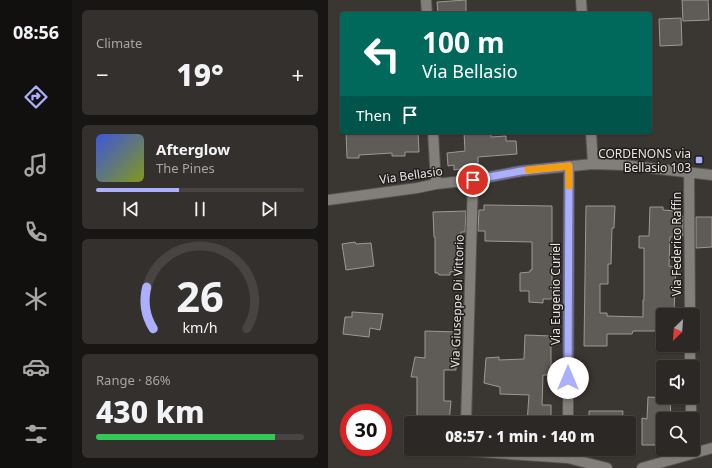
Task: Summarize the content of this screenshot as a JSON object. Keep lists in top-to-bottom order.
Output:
{
  "streets": {
    "street": [
      "Via Bellasio",
      "Via Federico Raffin",
      "Via Eugenio Curiel",
      "Via Giuseppe Di Vittorio"
    ]
  },
  "crossings": [
    ["Via Bellasio", "Via Federico Raffin"],
    ["Via Bellasio", "Via Eugenio Curiel"],
    ["Via Bellasio", "Via Giuseppe Di Vittorio"]
  ],
  "places": {
    "transit": ["CORDENONS via Bellasio 103"]
  },
  "north": "bottom left",
  "page": {
    "tabs": "08:56",
    "tile": [
      "Climate",
      ["Range · 86%", "430 km"]
    ],
    "turn": ["100 m", "Via Bellasio"],
    "heat": ["−", "19°", "+"],
    "then": "Then",
    "song": ["Afterglow", "The Pines"],
    "limit": "30",
    "trip": "08:57 · 1 min · 140 m",
    "gauge": ["26", "km/h"]
  }
}
